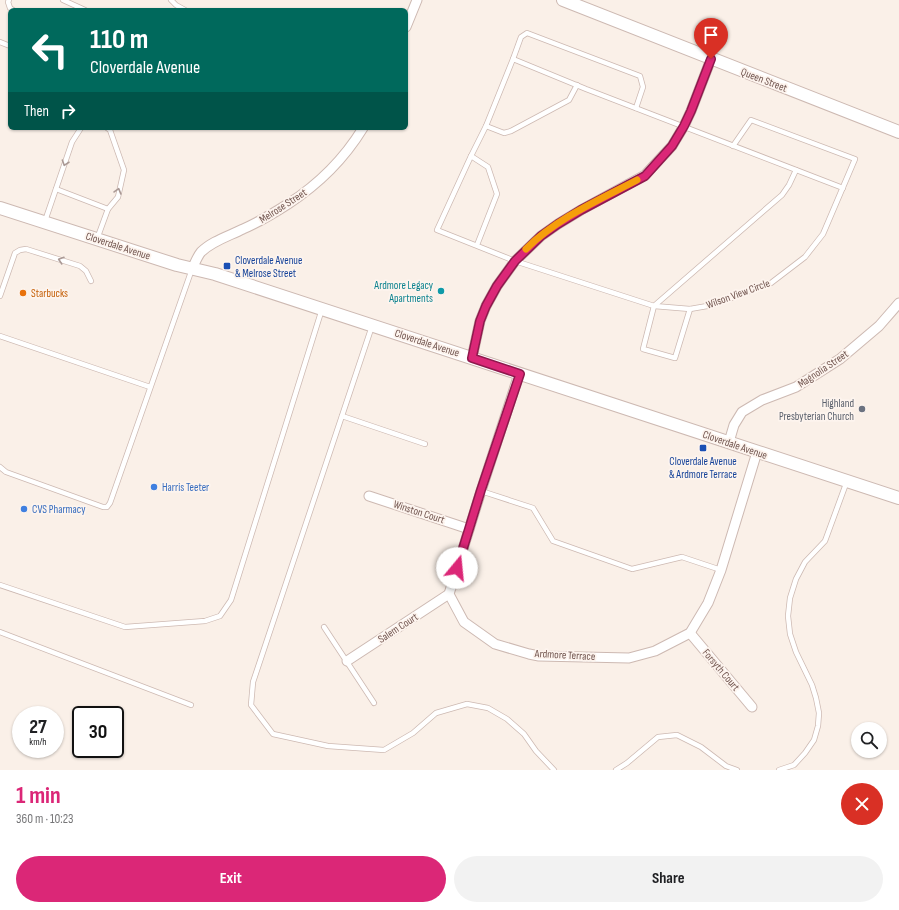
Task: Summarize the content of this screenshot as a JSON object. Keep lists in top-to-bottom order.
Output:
{
  "streets": {
    "street": [
      "Queen Street",
      "Melrose Street",
      "Cloverdale Avenue",
      "Magnolia Street",
      "Winston Court",
      "Salem Court",
      "Ardmore Terrace",
      "Forsyth Court"
    ],
    "lane": ["Wilson View Circle"]
  },
  "crossings": [
    ["Melrose Street", "Cloverdale Avenue"],
    ["Cloverdale Avenue", "Magnolia Street"],
    ["Salem Court", "Ardmore Terrace"],
    ["Ardmore Terrace", "Forsyth Court"]
  ],
  "places": {
    "transit": ["Cloverdale Avenue & Melrose Street", "Cloverdale Avenue & Ardmore Terrace"],
    "other": [
      "Ardmore Legacy Apartments",
      "Starbucks",
      "Highland Presbyterian Church",
      "Harris Teeter",
      "CVS Pharmacy"
    ]
  },
  "page": {
    "turn": ["110 m", "Cloverdale Avenue"],
    "then": "Then",
    "speed": "27 km/h",
    "limit": "30",
    "heading": ["1 min", "360 m · 10:23"],
    "buttons": ["Exit", "Share"]
  }
}
